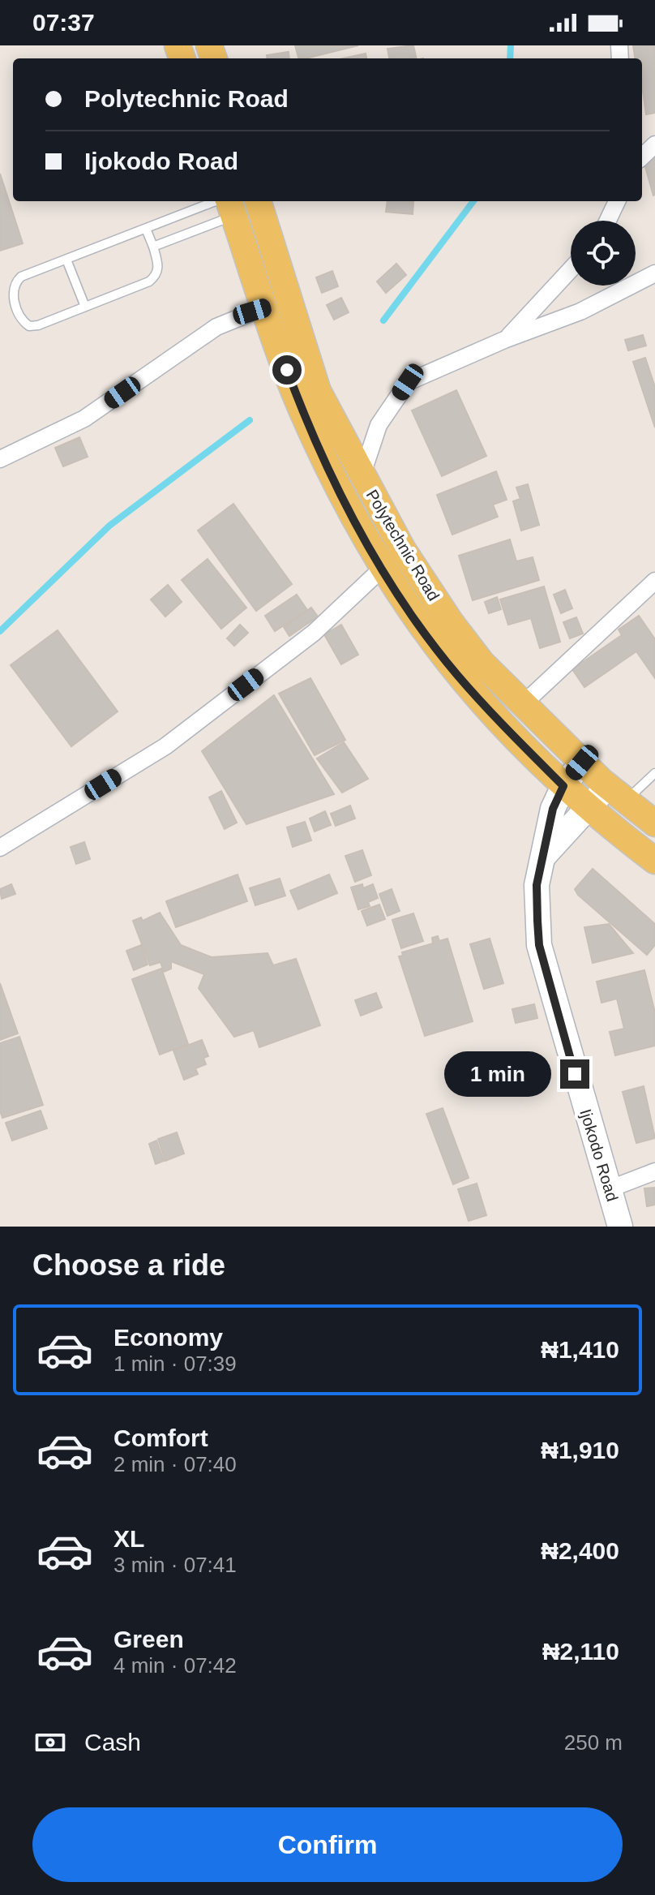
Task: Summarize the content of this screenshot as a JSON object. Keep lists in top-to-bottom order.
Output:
{
  "streets": {
    "main road": ["Polytechnic Road", "Ijokodo Road"]
  },
  "crossings": [
    ["Polytechnic Road", "Ijokodo Road"]
  ],
  "page": {
    "status": "07:37",
    "banner": ["Polytechnic Road", "Ijokodo Road"],
    "bubble": "1 min",
    "heading": "Choose a ride",
    "list": [
      {
        "name": "Economy",
        "note": "1 min · 07:39",
        "value": "₦1,410"
      },
      {
        "name": "Comfort",
        "note": "2 min · 07:40",
        "value": "₦1,910"
      },
      {
        "name": "XL",
        "note": "3 min · 07:41",
        "value": "₦2,400"
      },
      {
        "name": "Green",
        "note": "4 min · 07:42",
        "value": "₦2,110"
      }
    ],
    "pay": ["Cash", "250 m"],
    "buttons": "Confirm"
  }
}
